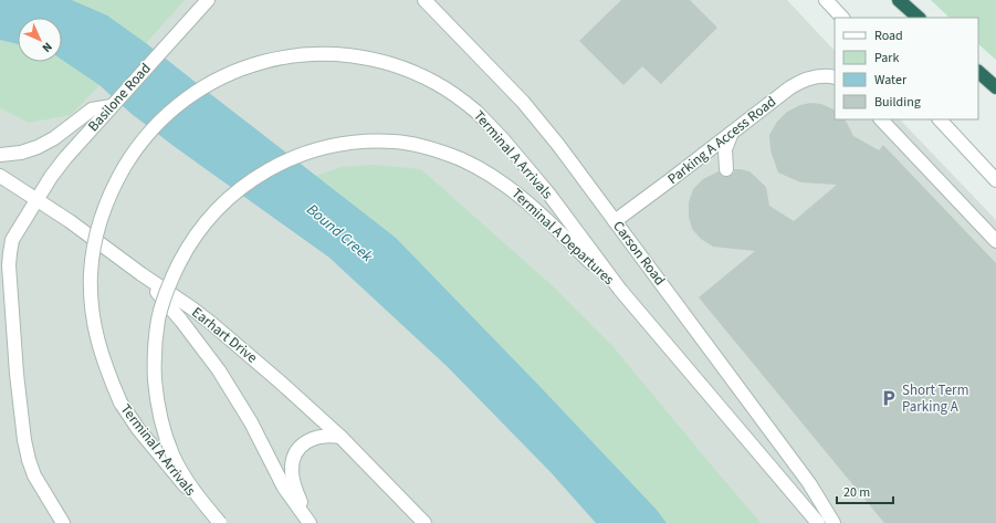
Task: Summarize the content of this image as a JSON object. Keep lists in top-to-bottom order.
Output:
{
  "streets": {
    "street": [
      "Basilone Road",
      "Parking A Access Road",
      "Terminal A Arrivals",
      "Terminal A Departures",
      "Carson Road",
      "Earhart Drive"
    ]
  },
  "crossings": [
    ["Basilone Road", "Earhart Drive"],
    ["Parking A Access Road", "Carson Road"],
    ["Terminal A Arrivals", "Terminal A Departures"]
  ],
  "water": ["Bound Creek"],
  "places": {
    "parking": ["Short Term Parking A"]
  },
  "legend": [
    "Road",
    "Park",
    "Water",
    "Building"
  ],
  "scale_bar": "20 m",
  "north": "bottom right"
}
